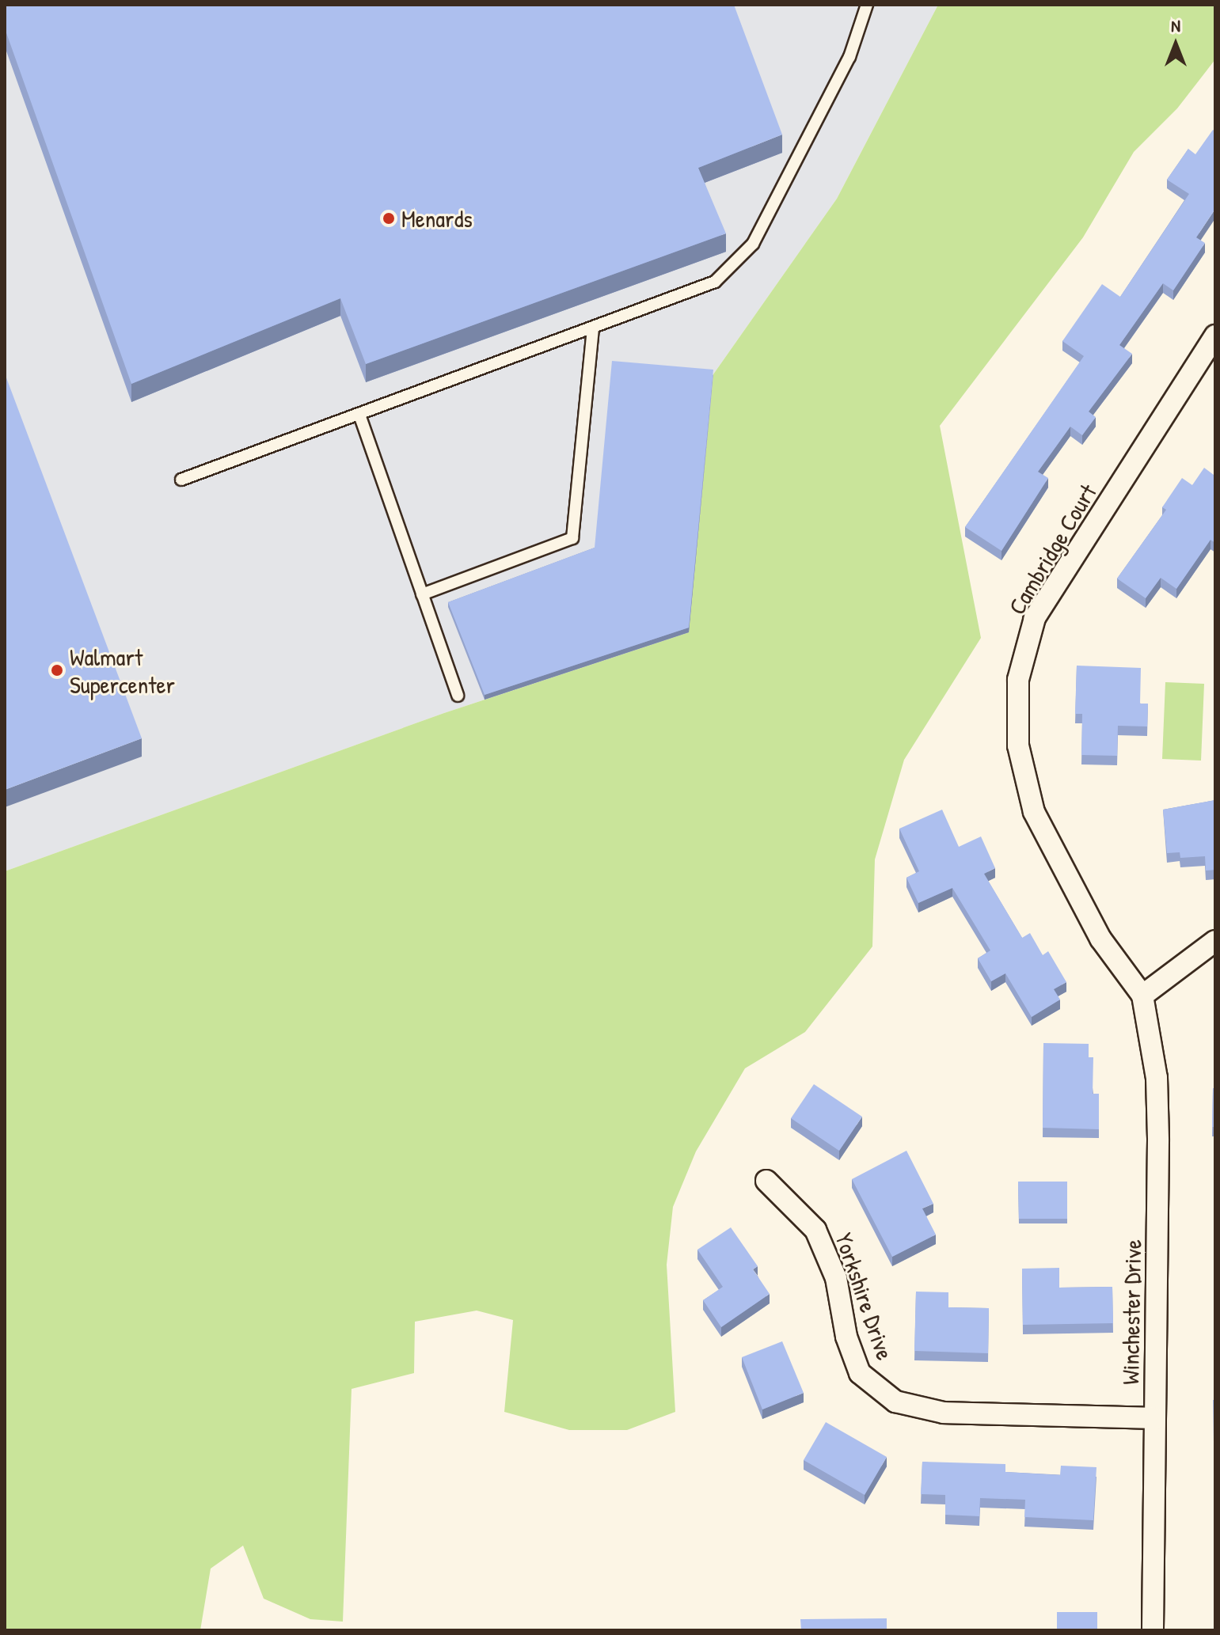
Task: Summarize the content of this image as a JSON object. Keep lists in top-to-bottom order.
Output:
{
  "streets": {
    "street": ["Cambridge Court", "Yorkshire Drive", "Winchester Drive"]
  },
  "crossings": [
    ["Cambridge Court", "Winchester Drive"],
    ["Yorkshire Drive", "Winchester Drive"]
  ],
  "places": ["Menards", "Walmart Supercenter"],
  "north": "top"
}
